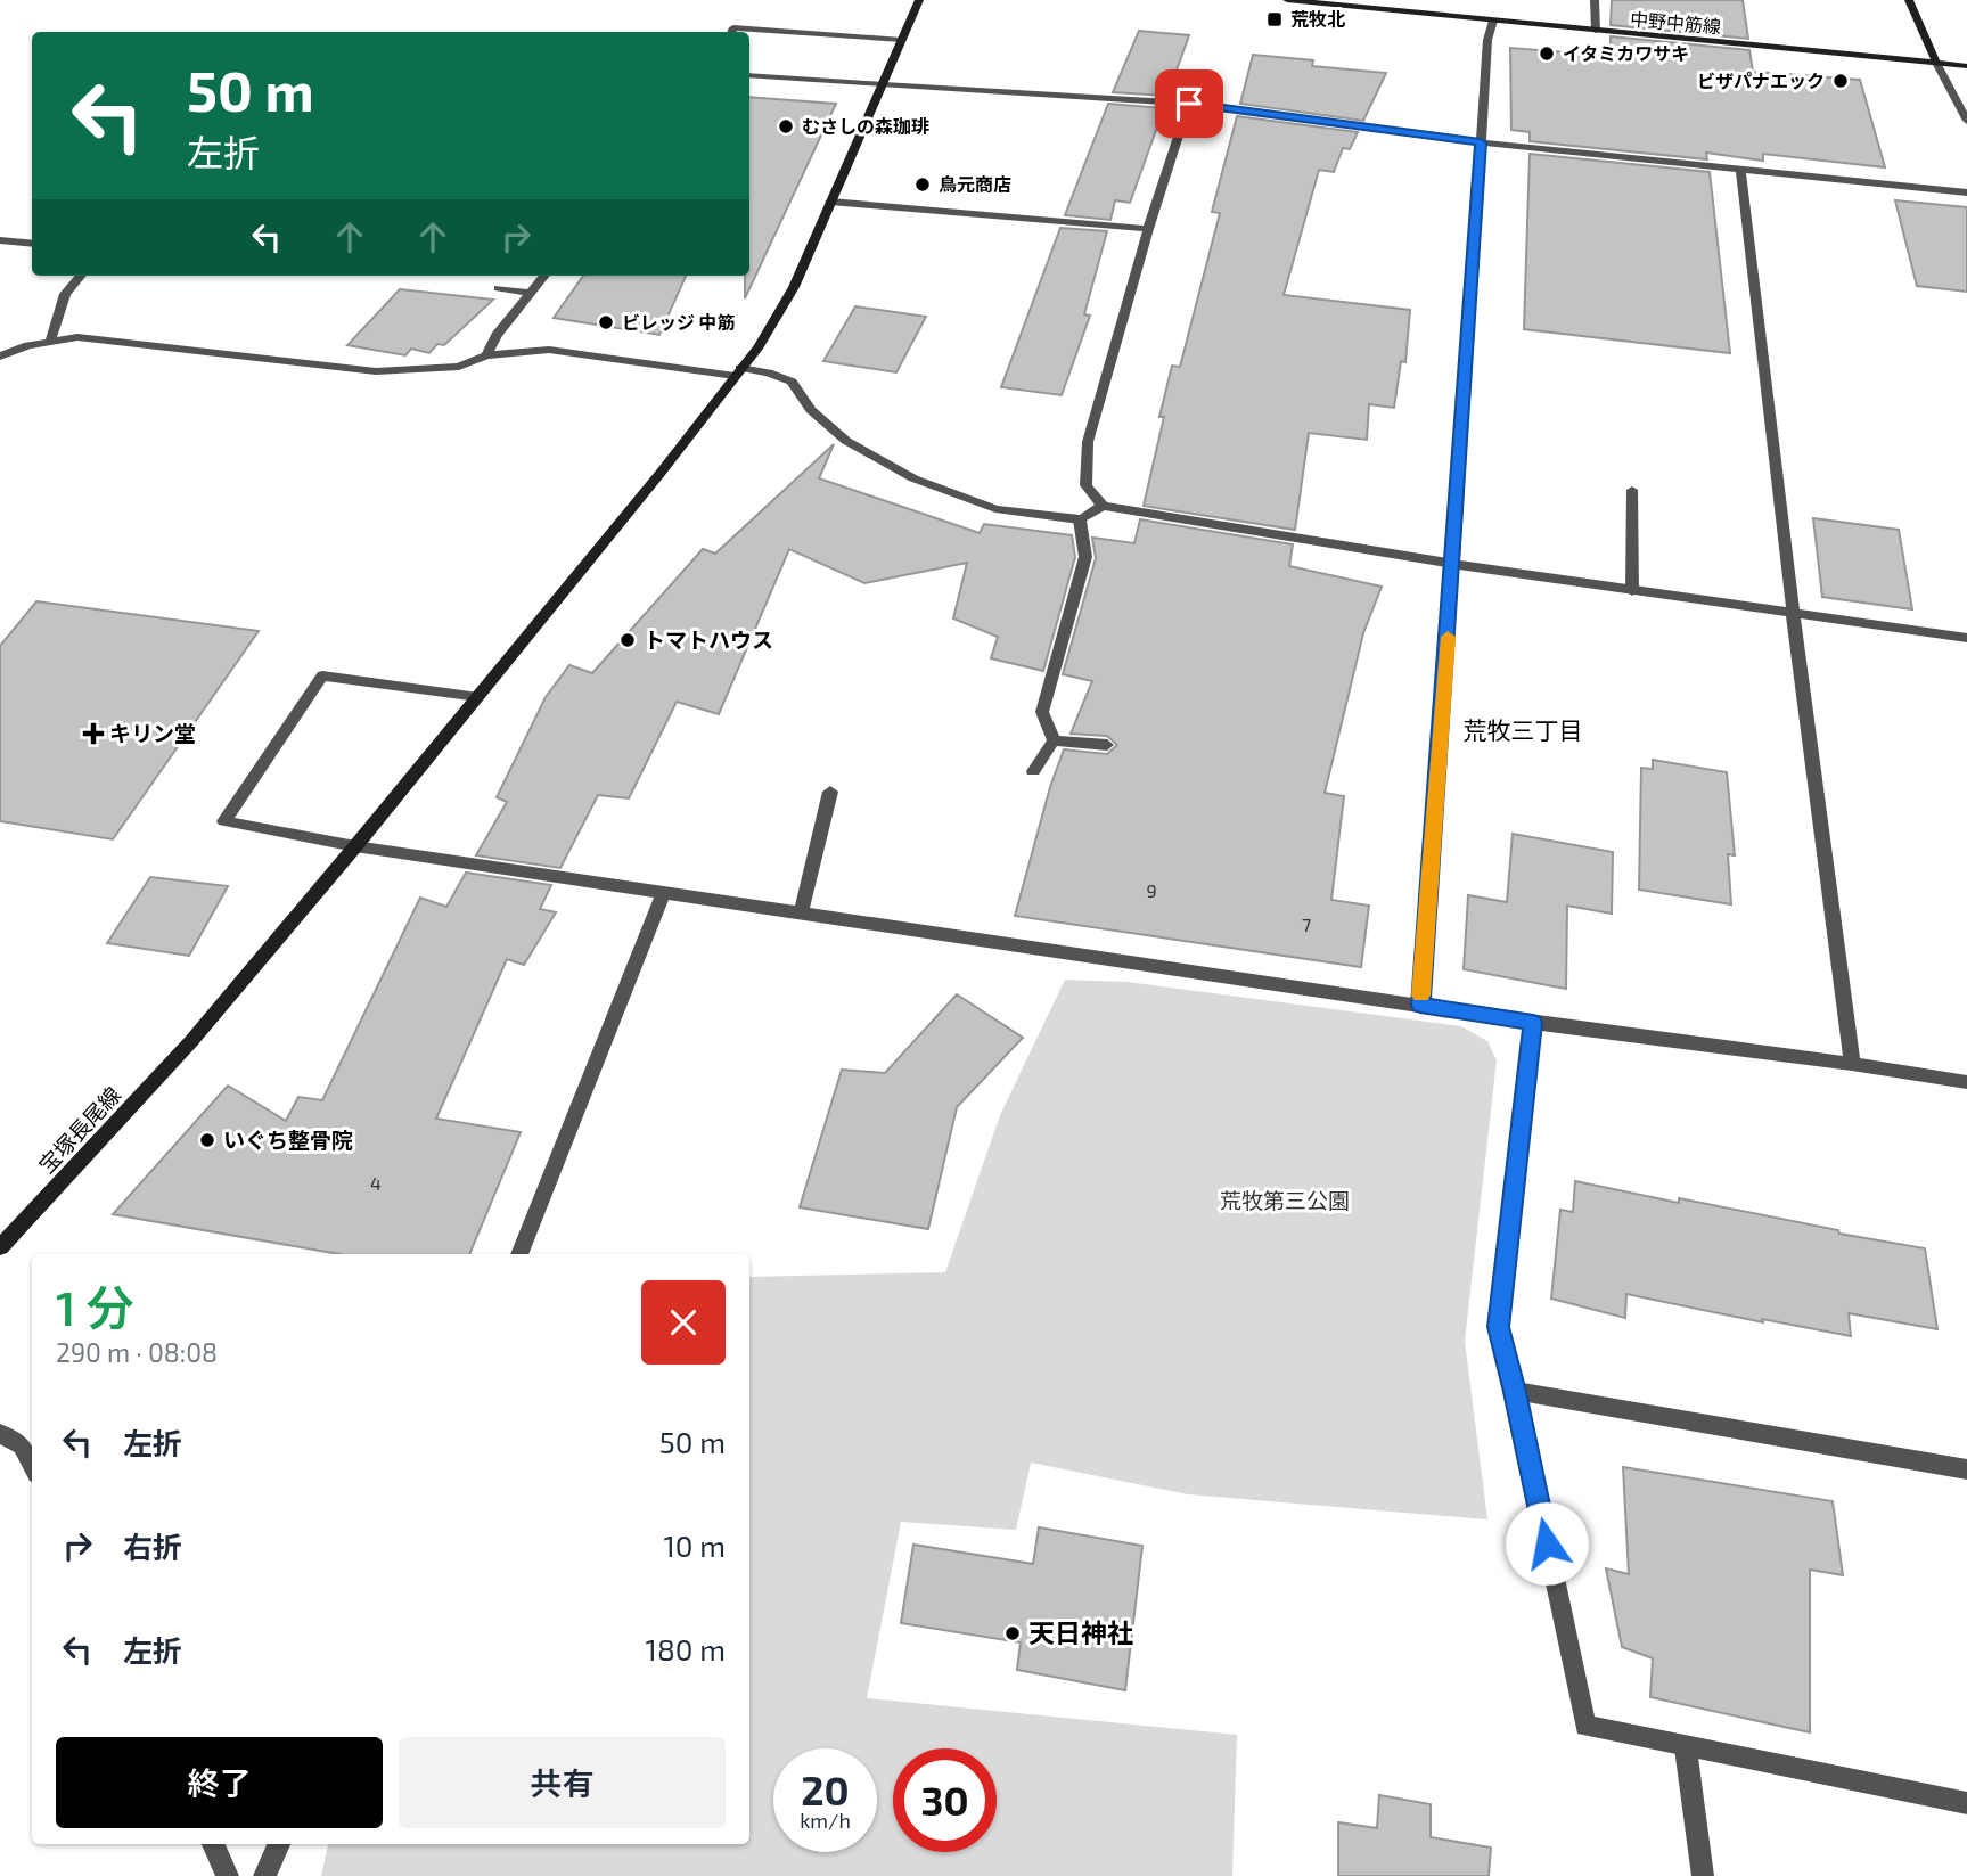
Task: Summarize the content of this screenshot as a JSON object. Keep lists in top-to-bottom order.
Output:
{
  "streets": {
    "street": ["中野中筋線", "宝塚長尾線"]
  },
  "districts": ["荒牧三丁目"],
  "parks": ["荒牧第三公園"],
  "places": {
    "transit": ["荒牧北"],
    "other": [
      "イタミカワサキ",
      "ビザパナエック",
      "むさしの森珈琲",
      "鳥元商店",
      "ビレッジ 中筋",
      "トマトハウス",
      "いぐち整骨院",
      "天日神社"
    ],
    "health": ["キリン堂"]
  },
  "house_numbers": ["9", "7", "4"],
  "page": {
    "turn": ["50 m", "左折"],
    "heading": ["1 分", "290 m · 08:08"],
    "list": [
      {
        "name": "左折",
        "value": "50 m"
      },
      {
        "name": "右折",
        "value": "10 m"
      },
      {
        "name": "左折",
        "value": "180 m"
      }
    ],
    "buttons": ["終了", "共有"],
    "speed": "20 km/h",
    "limit": "30"
  }
}
